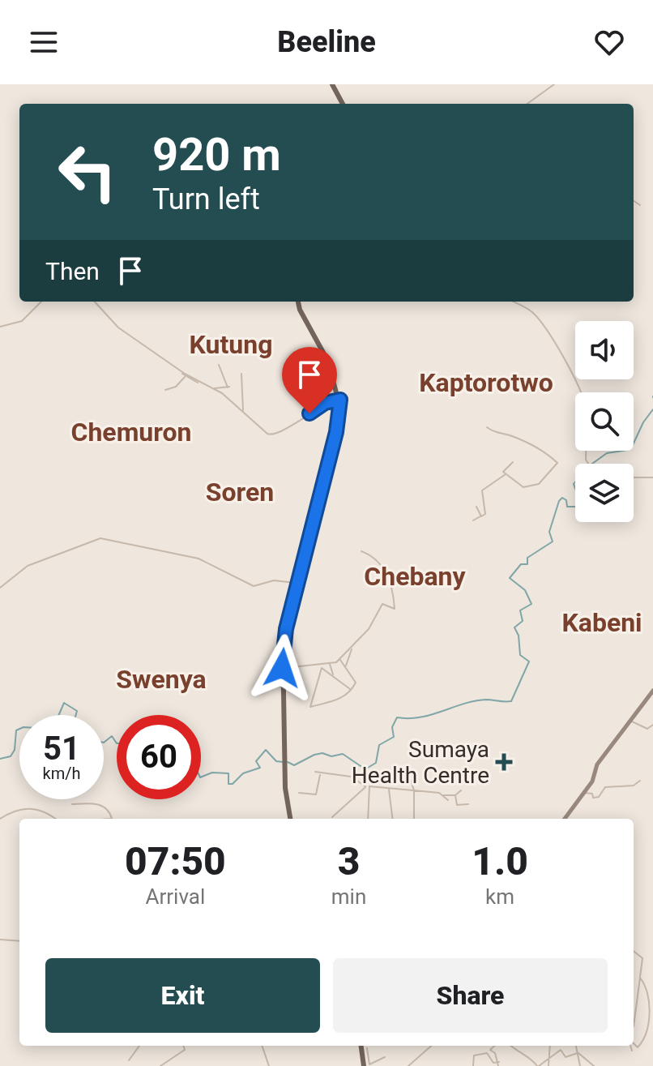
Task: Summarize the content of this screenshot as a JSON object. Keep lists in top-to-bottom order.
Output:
{
  "districts": [
    "Kutung",
    "Kaptorotwo",
    "Chemuron",
    "Soren",
    "Chebany",
    "Kabeni",
    "Swenya"
  ],
  "places": {
    "health": ["Sumaya Health Centre"]
  },
  "page": {
    "header": "Beeline",
    "turn": ["920 m", "Turn left"],
    "then": "Then",
    "speed": "51 km/h",
    "limit": "60",
    "eta": [
      "07:50",
      "Arrival",
      "3",
      "min",
      "1.0",
      "km"
    ],
    "buttons": ["Exit", "Share"]
  }
}
